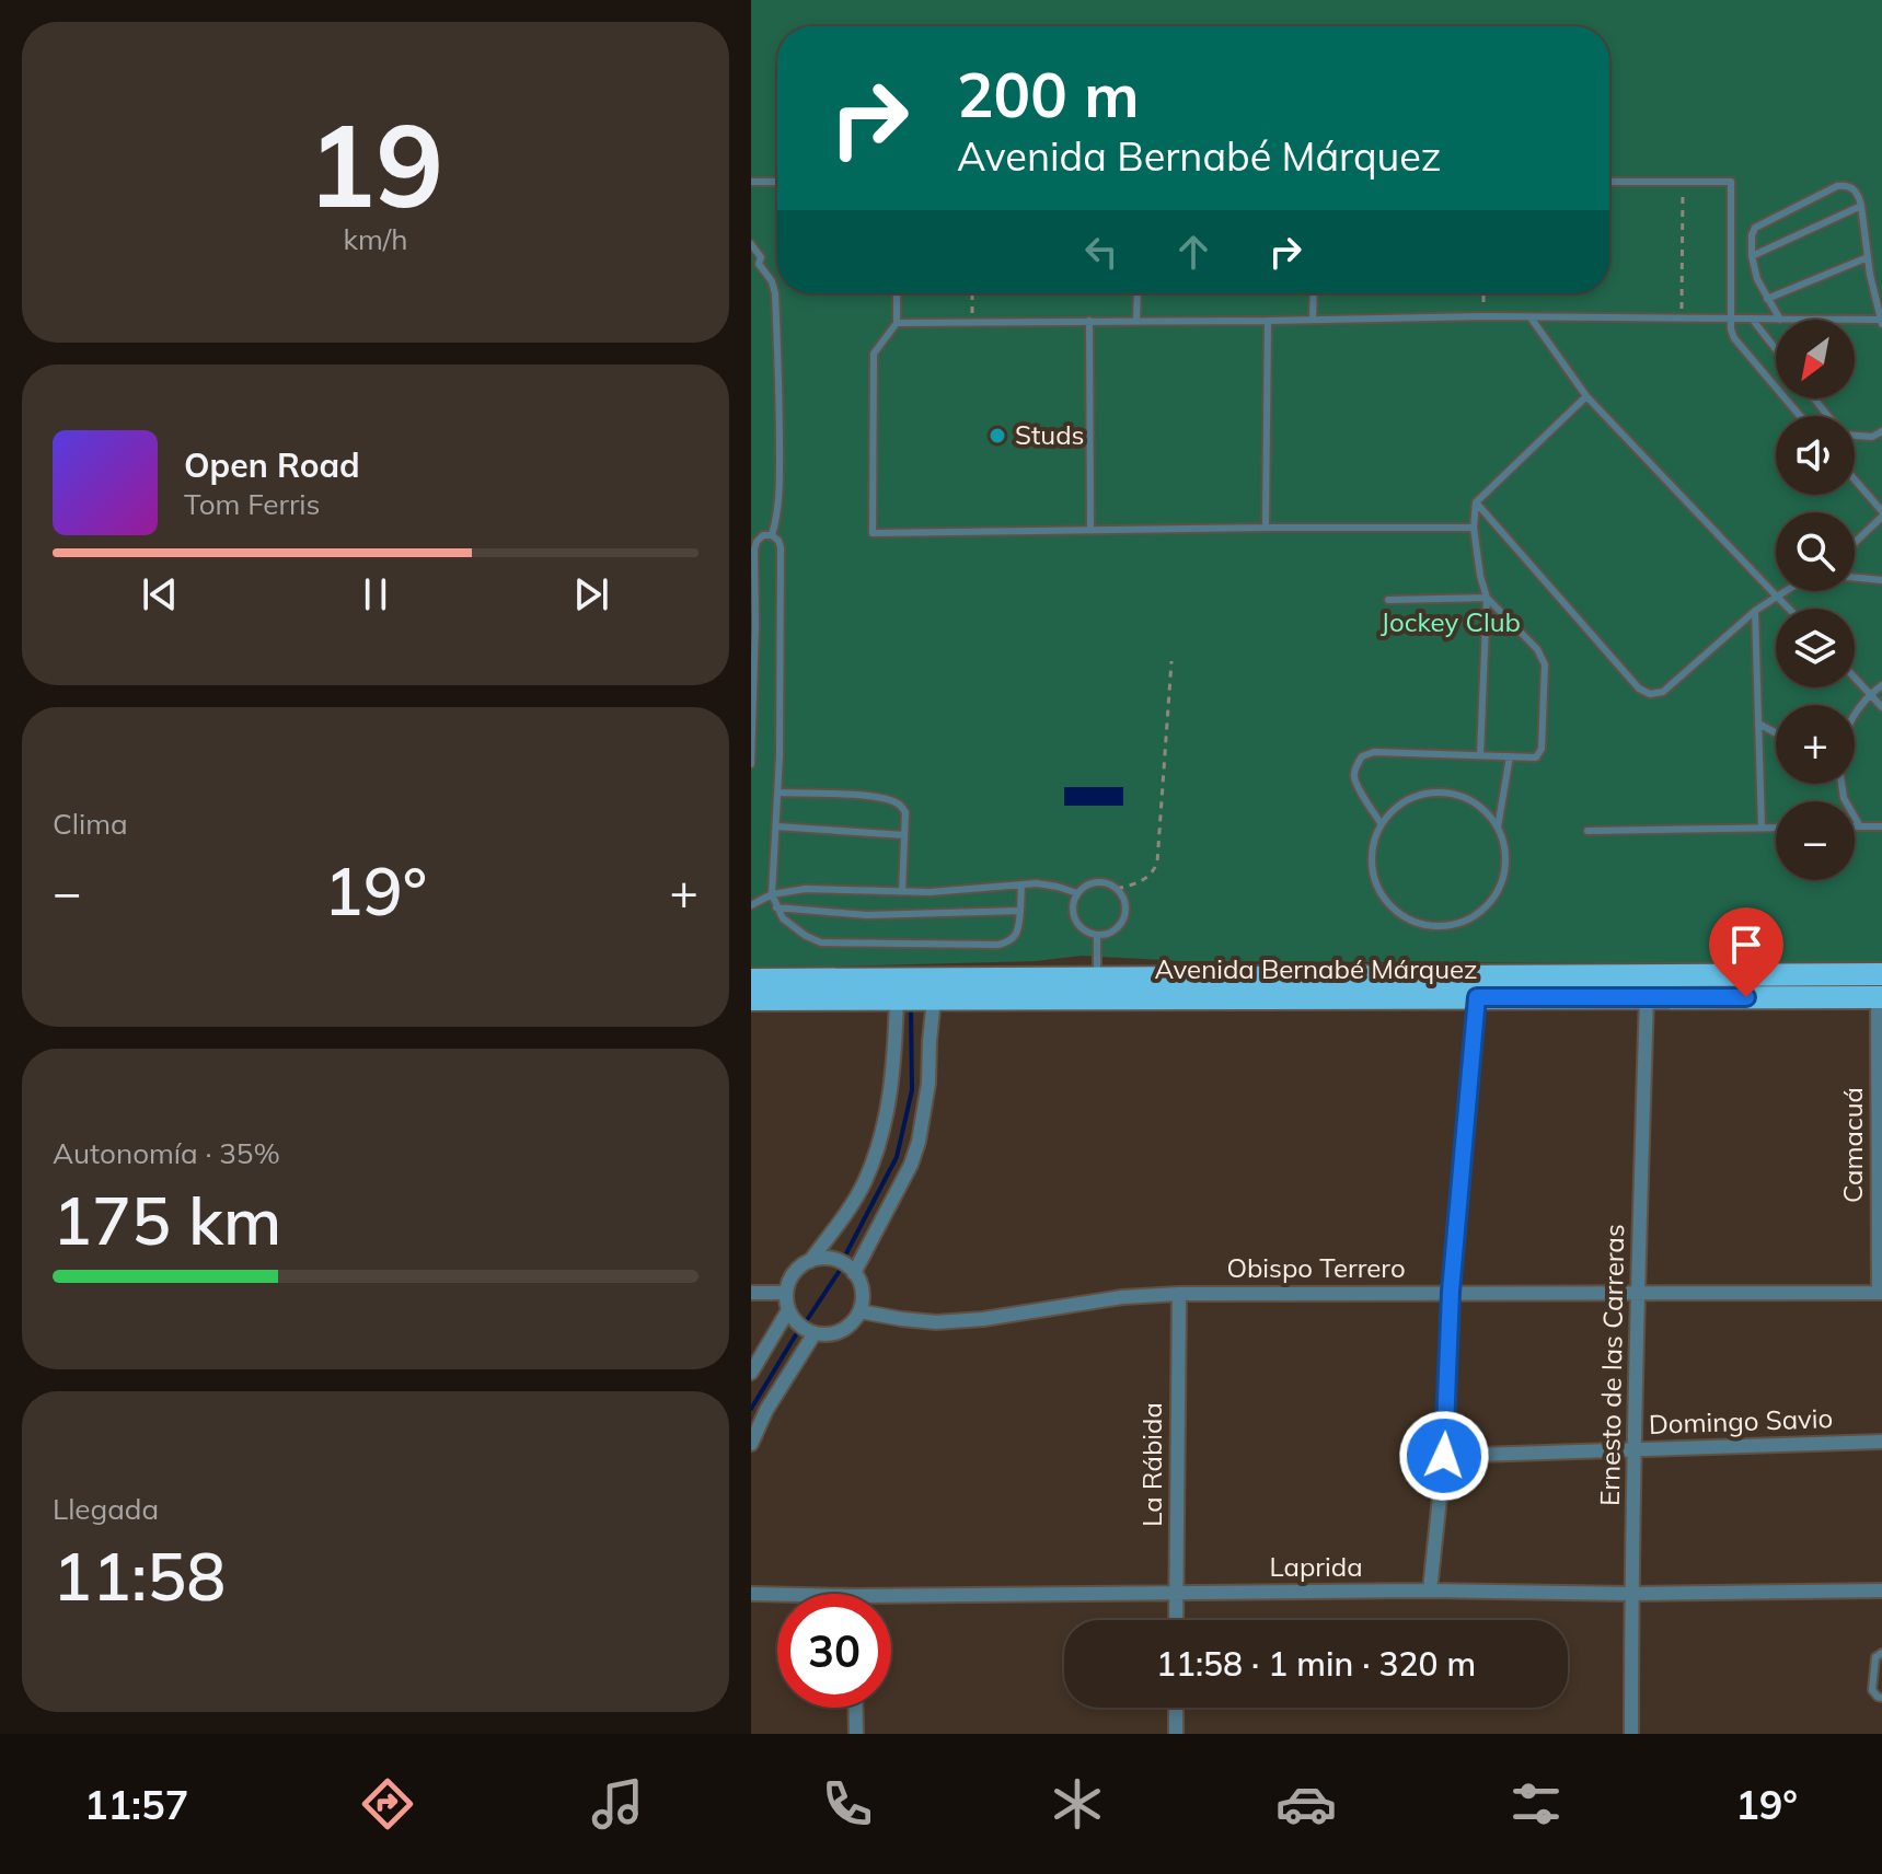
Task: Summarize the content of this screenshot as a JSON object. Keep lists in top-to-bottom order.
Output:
{
  "streets": {
    "main road": ["Avenida Bernabé Márquez"],
    "street": [
      "Camacuá",
      "Obispo Terrero",
      "Ernesto de las Carreras",
      "Domingo Savio",
      "La Rábida",
      "Laprida"
    ]
  },
  "crossings": [
    ["Avenida Bernabé Márquez", "Camacuá"],
    ["Avenida Bernabé Márquez", "Ernesto de las Carreras"],
    ["Camacuá", "Obispo Terrero"],
    ["Obispo Terrero", "Ernesto de las Carreras"],
    ["Obispo Terrero", "La Rábida"],
    ["Ernesto de las Carreras", "Domingo Savio"],
    ["Ernesto de las Carreras", "Laprida"],
    ["La Rábida", "Laprida"]
  ],
  "parks": ["Jockey Club"],
  "places": ["Studs"],
  "north": "bottom left",
  "page": {
    "tile": [
      ["19", "km/h"],
      "Clima",
      ["Autonomía · 35%", "175 km"],
      ["Llegada", "11:58"]
    ],
    "turn": ["200 m", "Avenida Bernabé Márquez"],
    "map_buttons": ["+", "−"],
    "song": ["Open Road", "Tom Ferris"],
    "heat": ["−", "19°", "+"],
    "limit": "30",
    "trip": "11:58 · 1 min · 320 m",
    "tabs": ["11:57", "19°"]
  }
}
